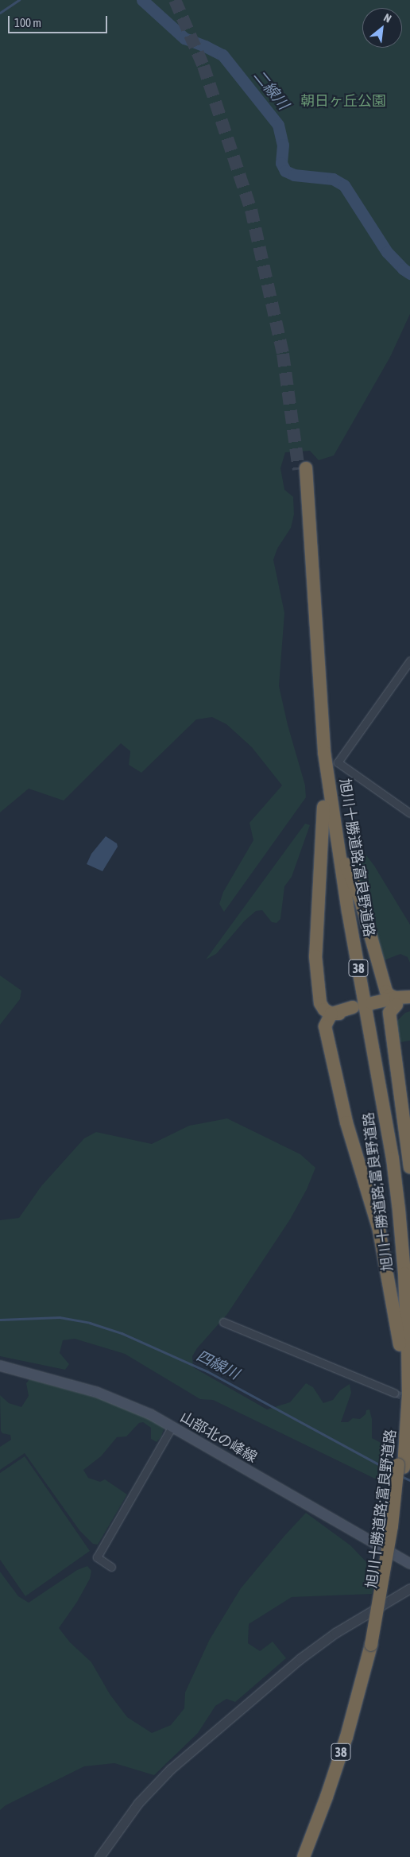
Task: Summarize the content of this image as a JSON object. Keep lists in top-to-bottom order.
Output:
{
  "streets": {
    "highway": ["旭川十勝道路;富良野道路", "38"],
    "main road": ["山部北の峰線"]
  },
  "crossings": [
    ["旭川十勝道路;富良野道路", "38"]
  ],
  "water": ["二線川", "四線川"],
  "parks": ["朝日ヶ丘公園"],
  "scale_bar": "100 m",
  "north": "top right"
}
